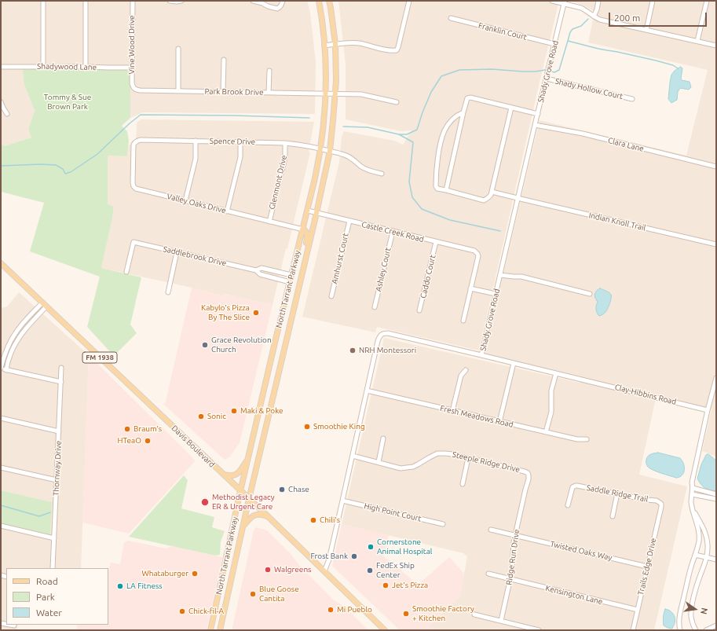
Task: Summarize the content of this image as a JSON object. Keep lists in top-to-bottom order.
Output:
{
  "streets": {
    "main road": ["North Tarrant Parkway", "FM 1938", "Davis Boulevard"],
    "street": [
      "Franklin Court",
      "Vine Wood Drive",
      "Shadywood Lane",
      "Shady Grove Road",
      "Shady Hollow Court",
      "Park Brook Drive",
      "Spence Drive",
      "Clara Lane",
      "Glenmont Drive",
      "Valley Oaks Drive",
      "Indian Knoll Trail",
      "Castle Creek Road",
      "Saddlebrook Drive",
      "Amhurst Court",
      "Ashley Court",
      "Caddo Court",
      "Clay-Hibbins Road",
      "Fresh Meadows Road",
      "Steeple Ridge Drive",
      "Thornway Drive",
      "Saddle Ridge Trail",
      "High Point Court",
      "Twisted Oaks Way",
      "Ridge Run Drive",
      "Trails Edge Drive",
      "Kensington Lane"
    ]
  },
  "crossings": [
    ["Franklin Court", "Shady Grove Road"],
    ["Vine Wood Drive", "Shadywood Lane"],
    ["Vine Wood Drive", "Park Brook Drive"],
    ["Shady Grove Road", "Shady Hollow Court"],
    ["Shady Grove Road", "Clara Lane"],
    ["Shady Grove Road", "Indian Knoll Trail"],
    ["Shady Grove Road", "Clay-Hibbins Road"],
    ["Shady Grove Road", "Fresh Meadows Road"],
    ["Shady Grove Road", "Davis Boulevard"],
    ["Shady Grove Road", "Steeple Ridge Drive"],
    ["Shady Grove Road", "High Point Court"],
    ["Park Brook Drive", "North Tarrant Parkway"],
    ["Spence Drive", "Glenmont Drive"],
    ["Spence Drive", "Valley Oaks Drive"],
    ["Spence Drive", "North Tarrant Parkway"],
    ["Glenmont Drive", "Valley Oaks Drive"],
    ["Valley Oaks Drive", "North Tarrant Parkway"],
    ["Castle Creek Road", "Amhurst Court"],
    ["Castle Creek Road", "Ashley Court"],
    ["Castle Creek Road", "Caddo Court"],
    ["Castle Creek Road", "North Tarrant Parkway"],
    ["Saddlebrook Drive", "North Tarrant Parkway"],
    ["North Tarrant Parkway", "Davis Boulevard"],
    ["Steeple Ridge Drive", "Ridge Run Drive"],
    ["Saddle Ridge Trail", "Trails Edge Drive"],
    ["Twisted Oaks Way", "Ridge Run Drive"],
    ["Twisted Oaks Way", "Trails Edge Drive"],
    ["Ridge Run Drive", "Kensington Lane"],
    ["Trails Edge Drive", "Kensington Lane"]
  ],
  "parks": ["Tommy & Sue Brown Park"],
  "places": [
    "Kabylo's Pizza By The Slice",
    "Grace Revolution Church",
    "NRH Montessori",
    "Maki & Poke",
    "Sonic",
    "Smoothie King",
    "Braum's",
    "HTeaO",
    "Chase",
    "Methodist Legacy ER & Urgent Care",
    "Chili's",
    "Cornerstone Animal Hospital",
    "Frost Bank",
    "Walgreens",
    "FedEx Ship Center",
    "Whataburger",
    "Jet's Pizza",
    "LA Fitness",
    "Blue Goose Cantita",
    "Mi Pueblo",
    "Chick-fil-A",
    "Smoothie Factory + Kitchen"
  ],
  "legend": ["Road", "Park", "Water"],
  "scale_bar": "200 m",
  "north": "right"
}
